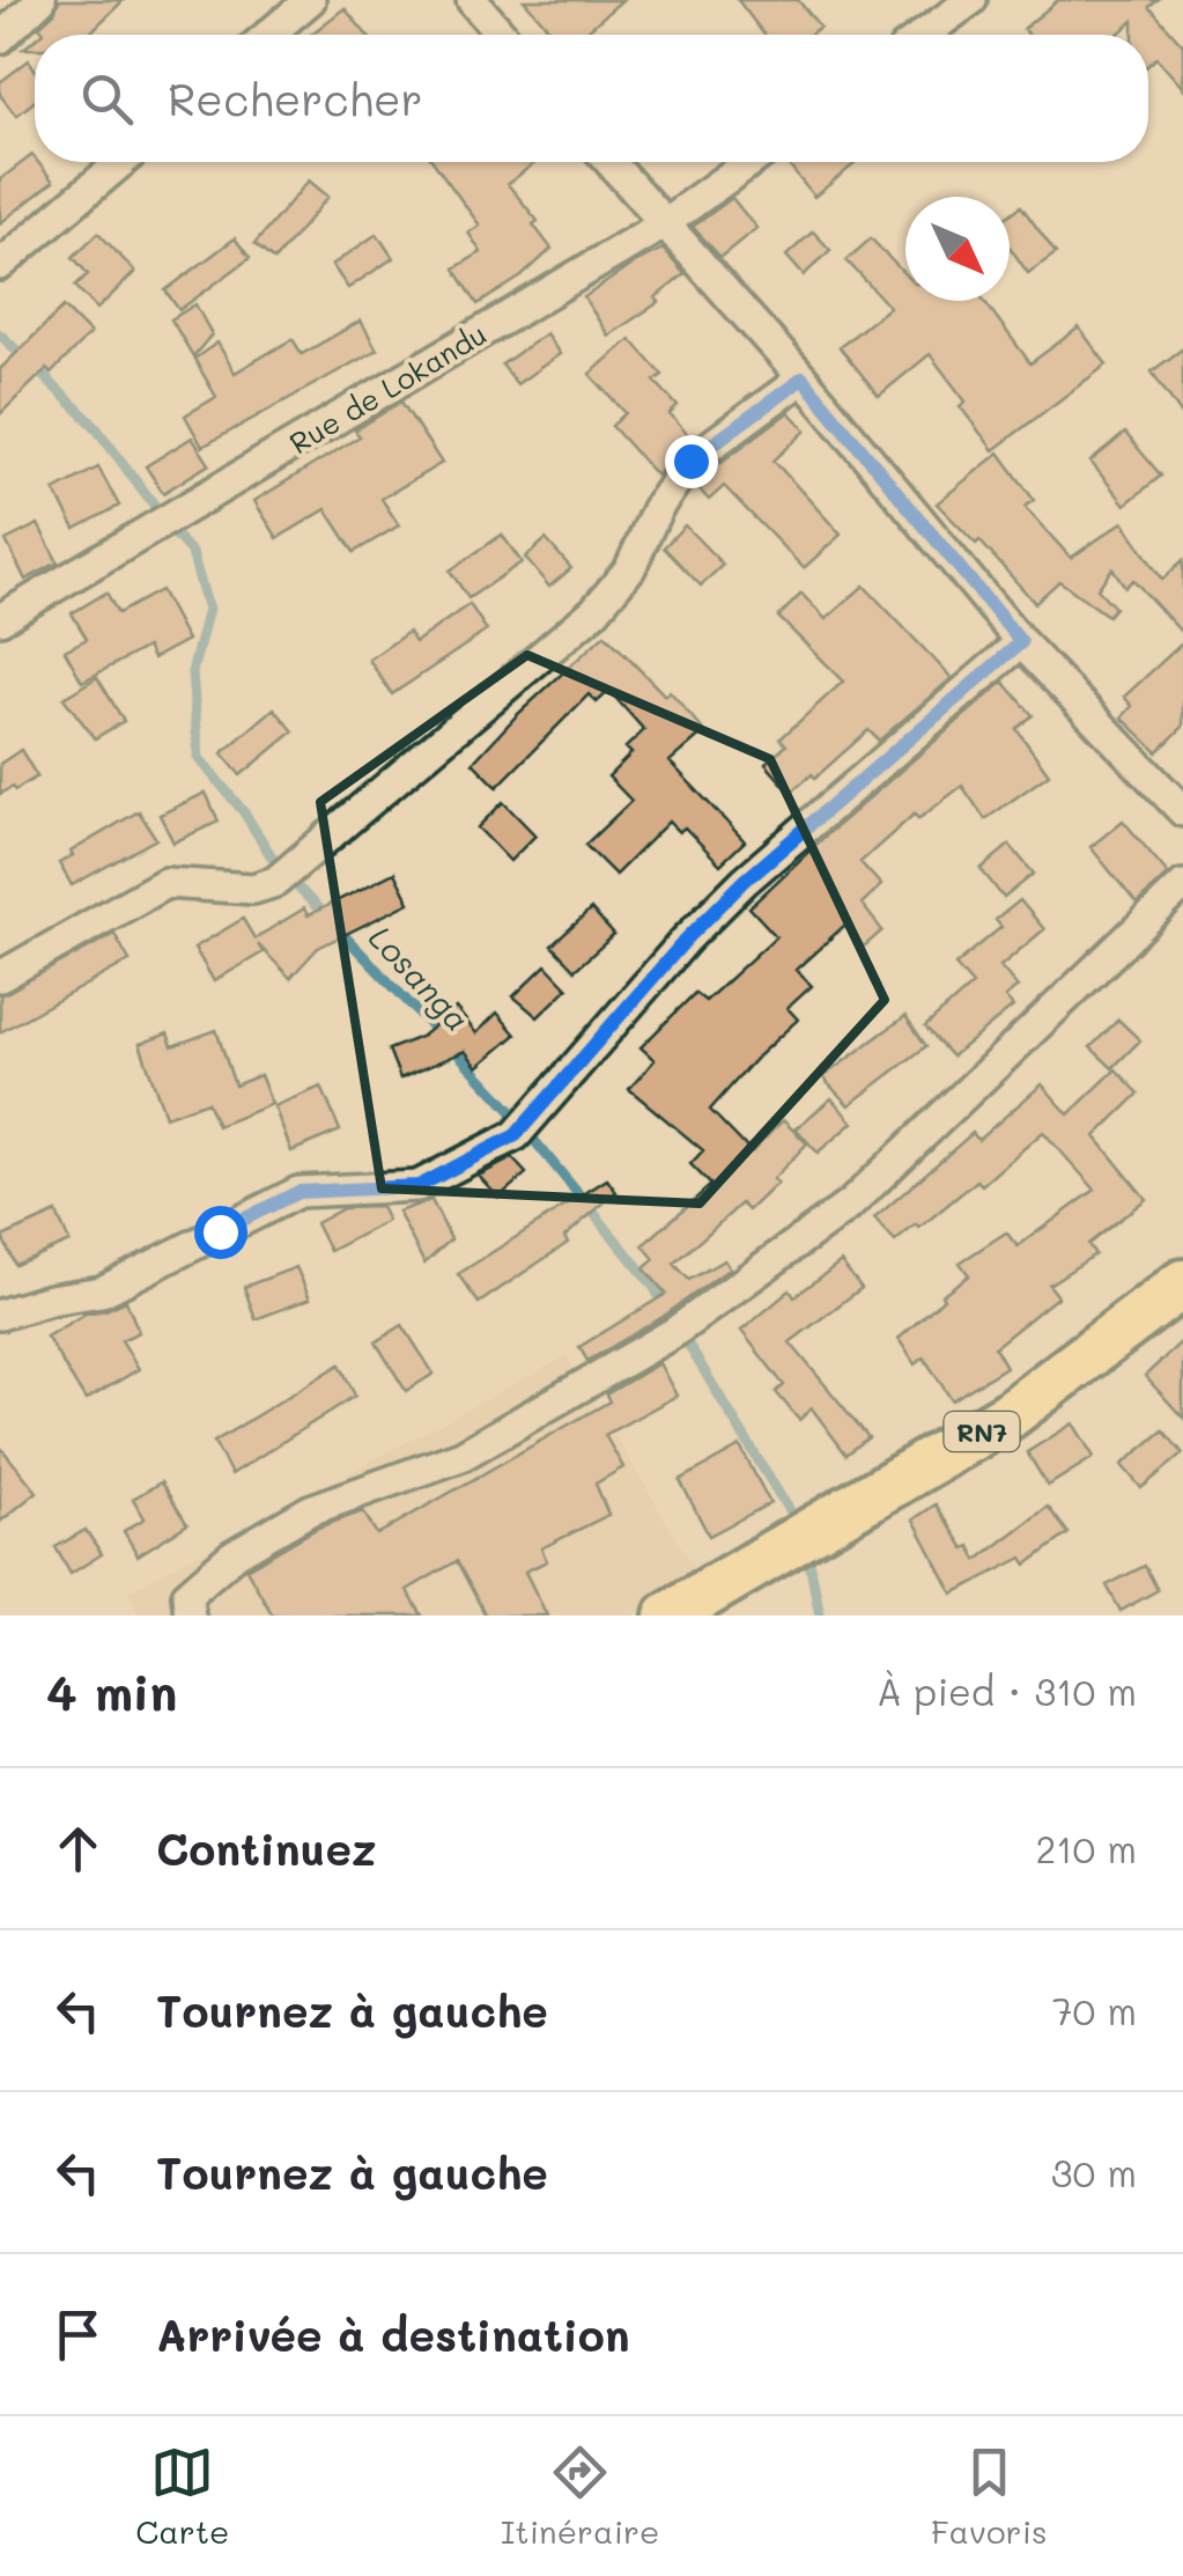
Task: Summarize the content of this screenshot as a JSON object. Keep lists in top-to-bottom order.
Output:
{
  "streets": {
    "main road": ["RN7"],
    "street": ["Rue de Lokandu"]
  },
  "water": ["Losanga"],
  "north": "bottom right",
  "page": {
    "search": "Rechercher",
    "heading": ["4 min", "À pied · 310 m"],
    "list": [
      ["Continuez", "210 m"],
      ["Tournez à gauche", "70 m"],
      ["Tournez à gauche", "30 m"],
      "Arrivée à destination"
    ],
    "nav": ["Carte", "Itinéraire", "Favoris"]
  }
}
